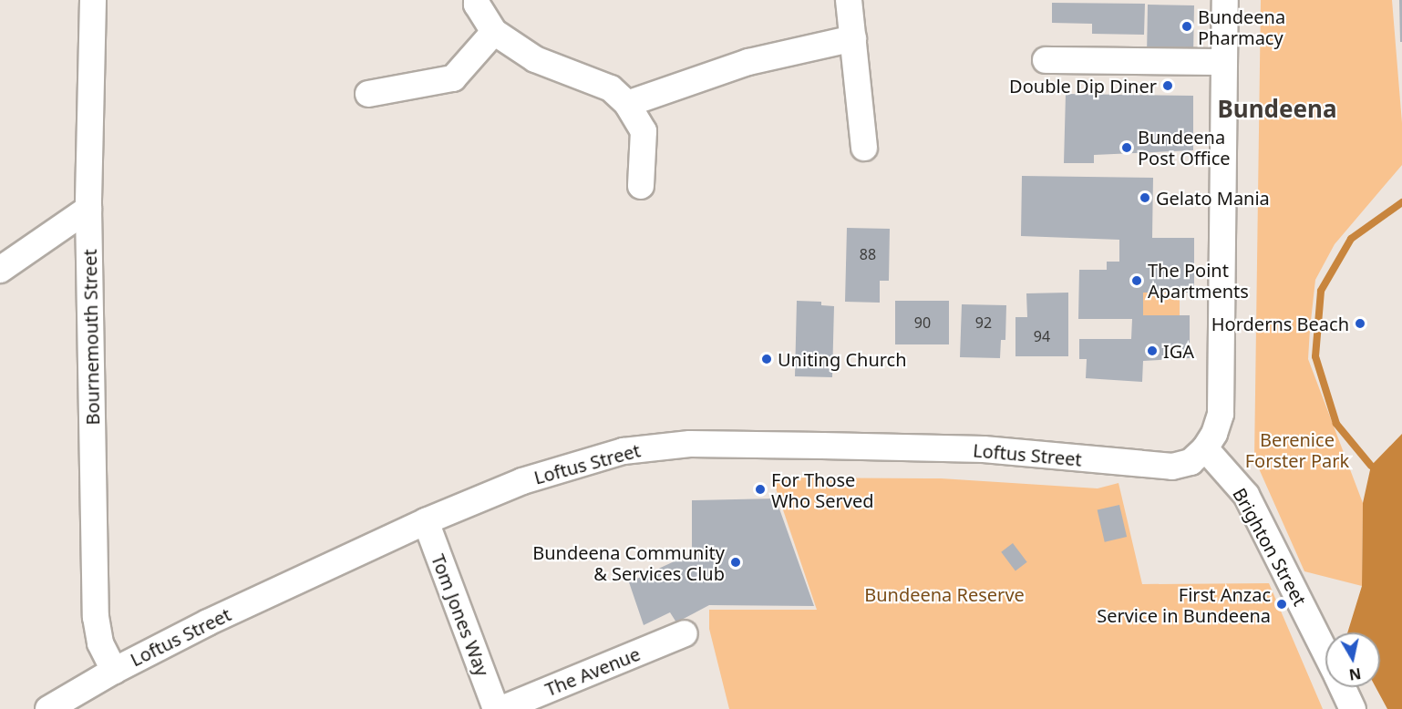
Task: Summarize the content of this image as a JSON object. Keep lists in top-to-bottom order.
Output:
{
  "streets": {
    "street": [
      "Bournemouth Street",
      "Loftus Street",
      "Brighton Street",
      "Tom Jones Way",
      "The Avenue"
    ]
  },
  "crossings": [
    ["Bournemouth Street", "Loftus Street"],
    ["Loftus Street", "Brighton Street"],
    ["Loftus Street", "Tom Jones Way"]
  ],
  "districts": ["Bundeena"],
  "parks": ["Berenice Forster Park", "Bundeena Reserve"],
  "places": [
    "Bundeena Pharmacy",
    "Double Dip Diner",
    "Bundeena Post Office",
    "Gelato Mania",
    "The Point Apartments",
    "Horderns Beach",
    "IGA",
    "Uniting Church",
    "For Those Who Served",
    "Bundeena Community & Services Club",
    "First Anzac Service in Bundeena"
  ],
  "house_numbers": [
    "88",
    "90",
    "92",
    "94"
  ],
  "north": "bottom"
}
